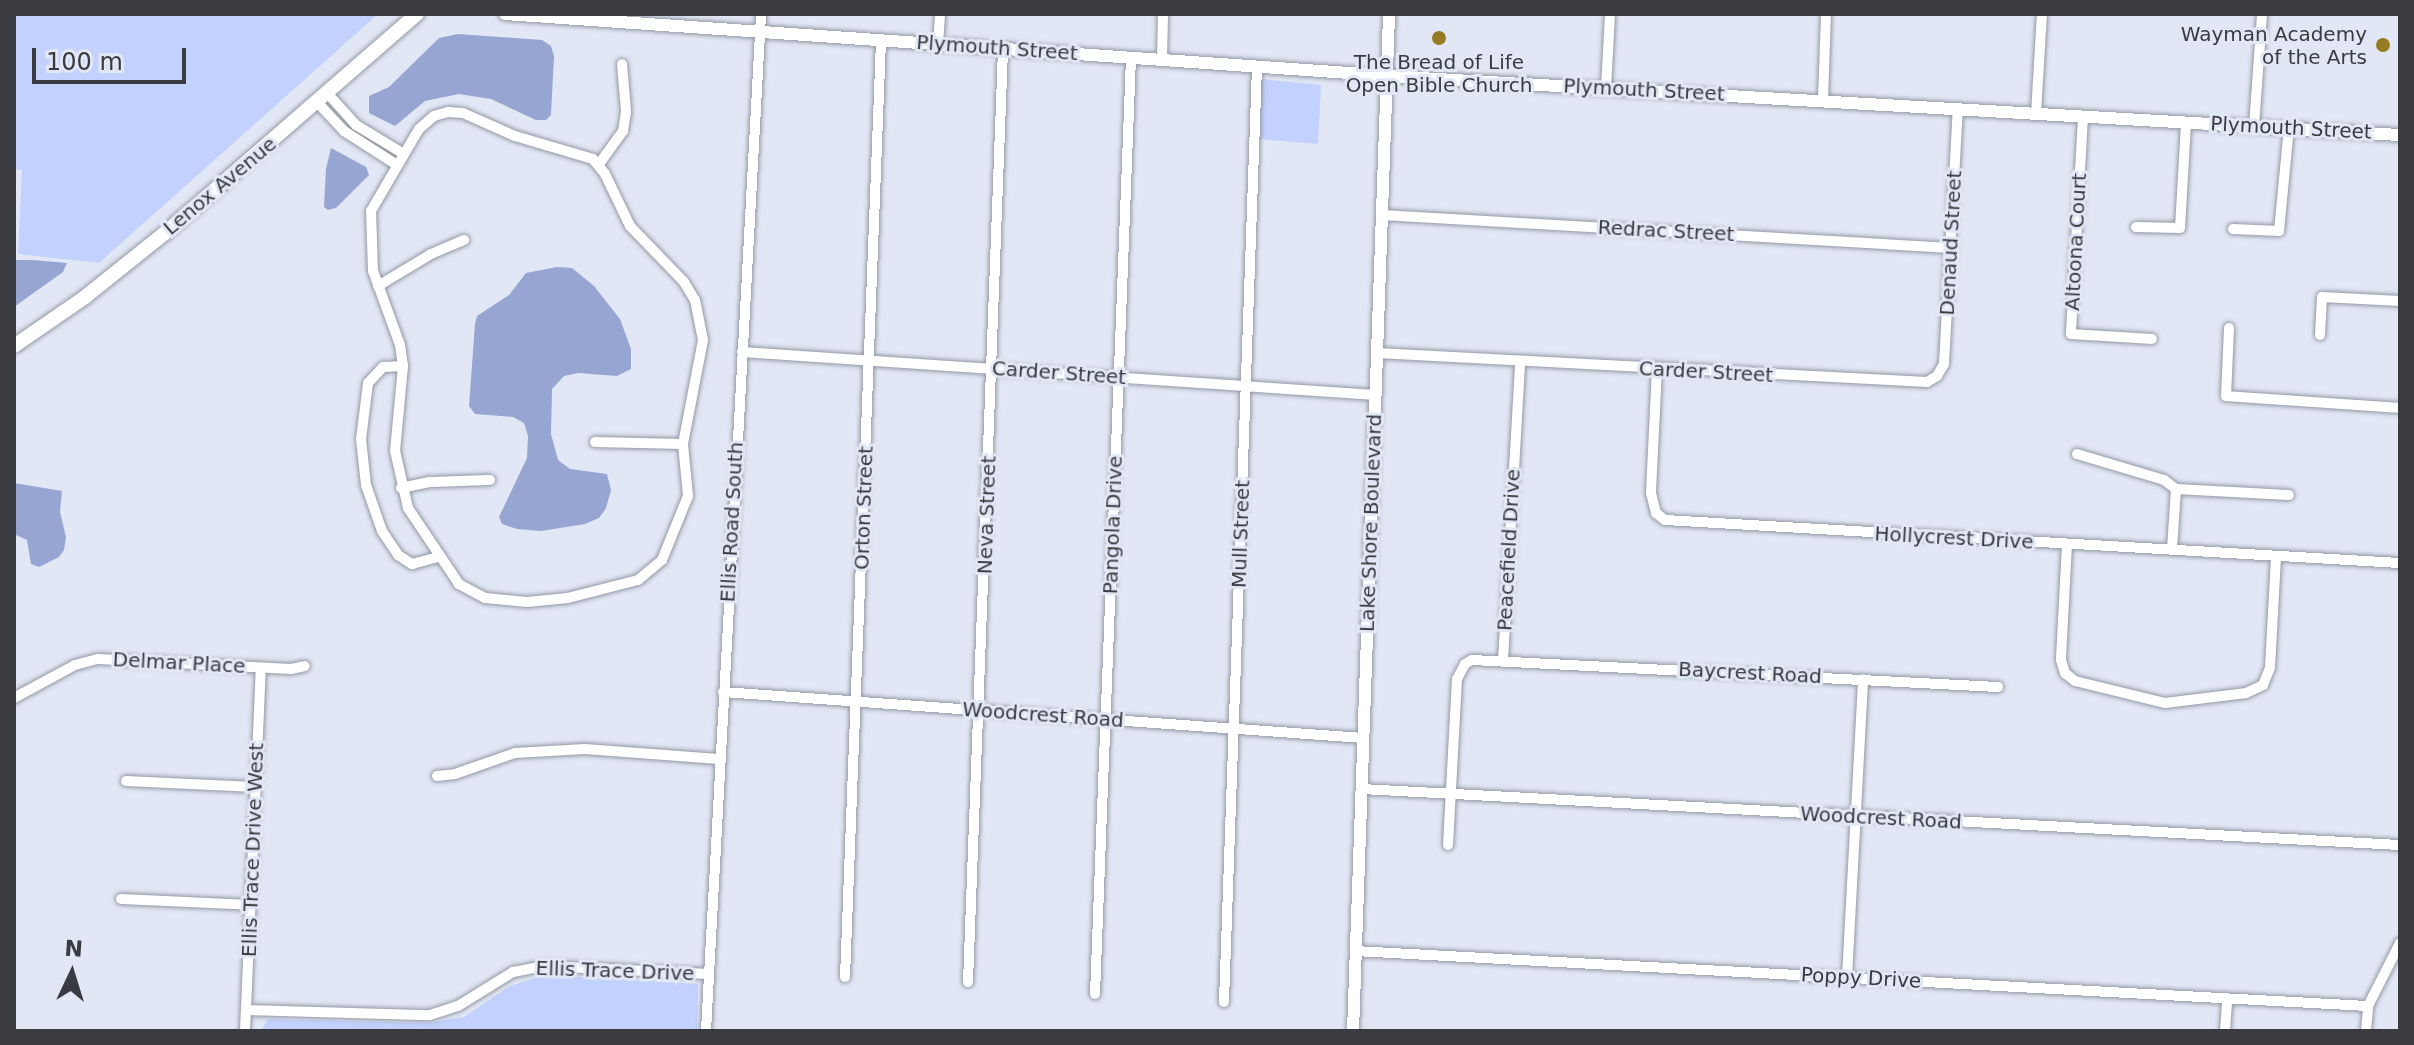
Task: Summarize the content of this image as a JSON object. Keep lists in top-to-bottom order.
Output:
{
  "streets": {
    "main road": ["Lenox Avenue"],
    "street": [
      "Plymouth Street",
      "Redrac Street",
      "Altoona Court",
      "Denaud Street",
      "Carder Street",
      "Orton Street",
      "Neva Street",
      "Ellis Road South",
      "Lake Shore Boulevard",
      "Pangola Drive",
      "Mull Street",
      "Hollycrest Drive",
      "Peacefield Drive",
      "Delmar Place",
      "Baycrest Road",
      "Woodcrest Road",
      "Ellis Trace Drive West",
      "Ellis Trace Drive",
      "Poppy Drive"
    ]
  },
  "crossings": [
    ["Plymouth Street", "Altoona Court"],
    ["Plymouth Street", "Denaud Street"],
    ["Plymouth Street", "Orton Street"],
    ["Plymouth Street", "Neva Street"],
    ["Plymouth Street", "Ellis Road South"],
    ["Plymouth Street", "Lake Shore Boulevard"],
    ["Plymouth Street", "Pangola Drive"],
    ["Plymouth Street", "Mull Street"],
    ["Redrac Street", "Denaud Street"],
    ["Redrac Street", "Lake Shore Boulevard"],
    ["Denaud Street", "Carder Street"],
    ["Carder Street", "Orton Street"],
    ["Carder Street", "Neva Street"],
    ["Carder Street", "Ellis Road South"],
    ["Carder Street", "Lake Shore Boulevard"],
    ["Carder Street", "Pangola Drive"],
    ["Carder Street", "Mull Street"],
    ["Carder Street", "Hollycrest Drive"],
    ["Carder Street", "Peacefield Drive"],
    ["Orton Street", "Woodcrest Road"],
    ["Neva Street", "Woodcrest Road"],
    ["Ellis Road South", "Woodcrest Road"],
    ["Ellis Road South", "Ellis Trace Drive"],
    ["Lake Shore Boulevard", "Woodcrest Road"],
    ["Lake Shore Boulevard", "Poppy Drive"],
    ["Pangola Drive", "Woodcrest Road"],
    ["Mull Street", "Woodcrest Road"],
    ["Peacefield Drive", "Baycrest Road"],
    ["Peacefield Drive", "Woodcrest Road"],
    ["Delmar Place", "Ellis Trace Drive West"],
    ["Ellis Trace Drive West", "Ellis Trace Drive"]
  ],
  "places": ["The Bread of Life Open Bible Church", "Wayman Academy of the Arts"],
  "scale_bar": "100 m",
  "north": "top"
}
